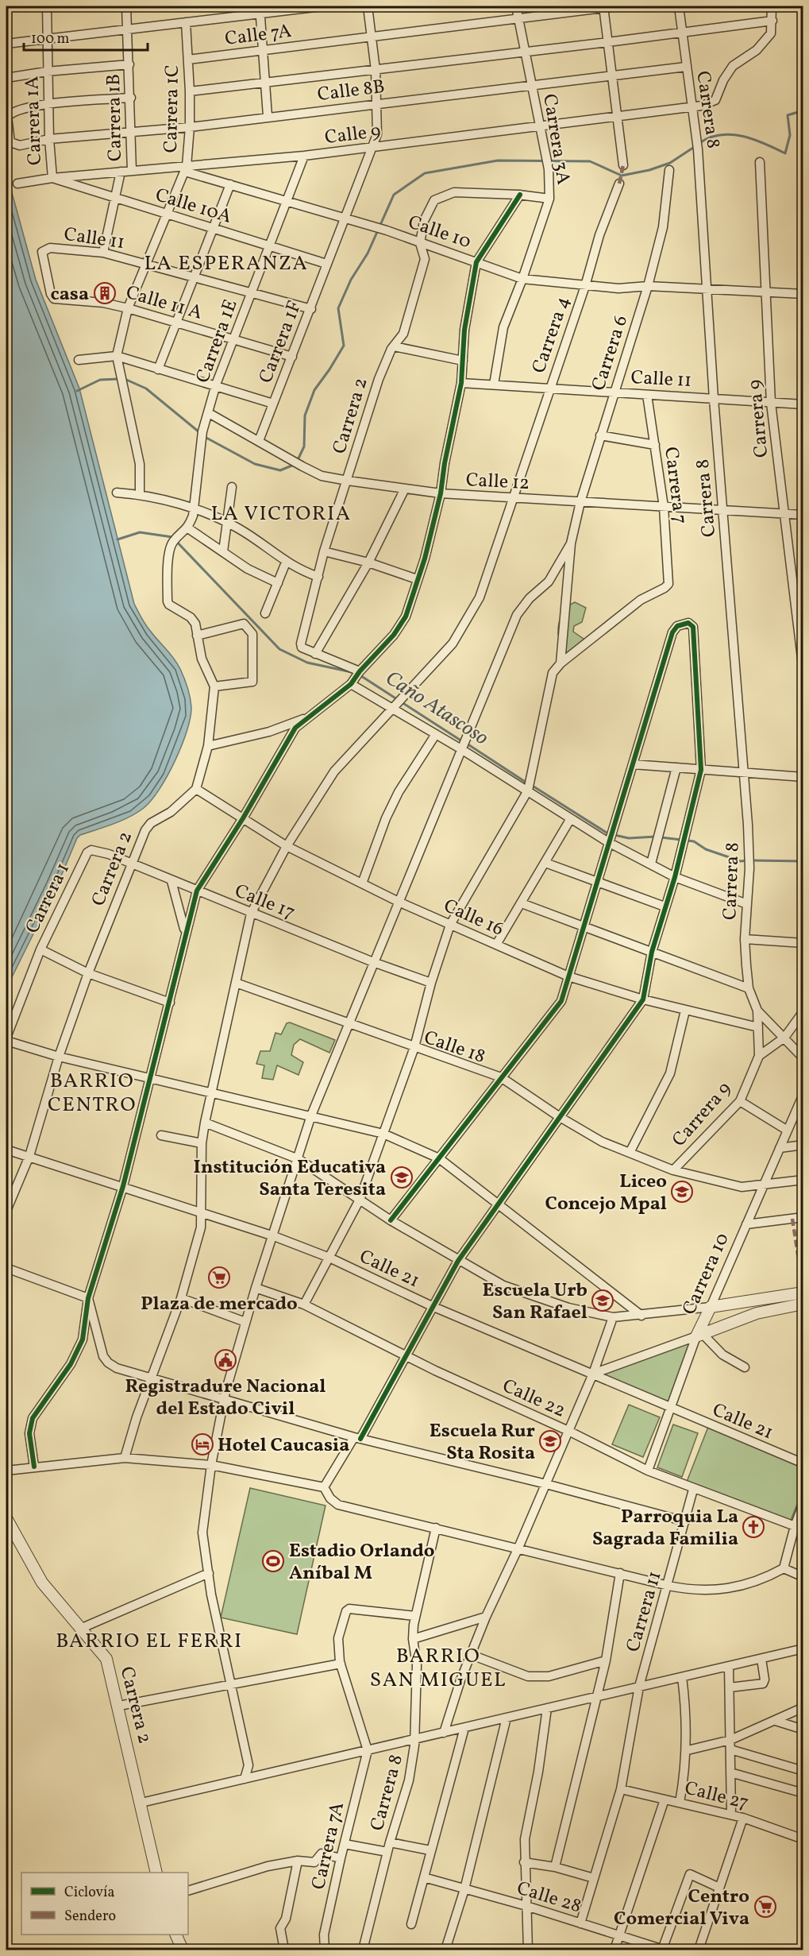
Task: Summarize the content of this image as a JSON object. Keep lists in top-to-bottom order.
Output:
{
  "streets": {
    "street": [
      "Calle 7A",
      "Calle 8B",
      "Carrera 1C",
      "Carrera 8",
      "Carrera 1B",
      "Carrera 1A",
      "Calle 9",
      "Carrera 3A",
      "Calle 10A",
      "Calle 10",
      "Calle 11",
      "Calle 11 A",
      "Carrera 4",
      "Carrera 1E",
      "Carrera 1F",
      "Carrera 6",
      "Carrera 2",
      "Carrera 9",
      "Calle 12",
      "Carrera 7",
      "Carrera 1",
      "Calle 17",
      "Calle 16",
      "Calle 18",
      "Calle 21",
      "Carrera 10",
      "Calle 22",
      "Carrera 11",
      "Calle 27",
      "Carrera 7A",
      "Calle 28"
    ]
  },
  "crossings": [
    ["Calle 7A", "Carrera 1C"],
    ["Calle 7A", "Carrera 3A"],
    ["Calle 7A", "Carrera 1F"],
    ["Calle 8B", "Carrera 1C"],
    ["Calle 8B", "Carrera 8"],
    ["Calle 8B", "Carrera 1B"],
    ["Calle 8B", "Carrera 1A"],
    ["Calle 8B", "Calle 9"],
    ["Calle 8B", "Carrera 3A"],
    ["Calle 8B", "Carrera 1F"],
    ["Carrera 1C", "Calle 9"],
    ["Carrera 1C", "Calle 10A"],
    ["Carrera 1C", "Calle 10"],
    ["Carrera 1C", "Calle 11"],
    ["Carrera 1C", "Calle 11 A"],
    ["Carrera 8", "Calle 9"],
    ["Carrera 8", "Calle 10"],
    ["Carrera 8", "Calle 11"],
    ["Carrera 8", "Calle 12"],
    ["Carrera 1B", "Calle 9"],
    ["Carrera 1B", "Calle 10A"],
    ["Carrera 1B", "Calle 11"],
    ["Carrera 1A", "Calle 9"],
    ["Carrera 1A", "Calle 10A"],
    ["Calle 9", "Carrera 3A"],
    ["Calle 9", "Calle 10A"],
    ["Calle 9", "Calle 10"],
    ["Calle 9", "Carrera 1E"],
    ["Calle 9", "Carrera 1F"],
    ["Carrera 3A", "Calle 10"],
    ["Carrera 3A", "Calle 11"],
    ["Calle 10A", "Carrera 1E"],
    ["Calle 10A", "Carrera 1F"],
    ["Calle 10", "Carrera 4"],
    ["Calle 10", "Carrera 1E"],
    ["Calle 10", "Carrera 1F"],
    ["Calle 10", "Carrera 6"],
    ["Calle 10", "Carrera 2"],
    ["Calle 10", "Carrera 9"],
    ["Calle 11", "Calle 11 A"],
    ["Calle 11", "Carrera 4"],
    ["Calle 11", "Carrera 1E"],
    ["Calle 11", "Carrera 1F"],
    ["Calle 11", "Carrera 6"],
    ["Calle 11", "Carrera 9"],
    ["Calle 11", "Carrera 7"],
    ["Calle 11 A", "Carrera 1E"],
    ["Calle 11 A", "Carrera 1F"],
    ["Carrera 4", "Calle 12"],
    ["Carrera 4", "Calle 17"],
    ["Carrera 4", "Calle 16"],
    ["Carrera 4", "Calle 18"],
    ["Carrera 4", "Calle 21"],
    ["Carrera 1E", "Calle 12"],
    ["Carrera 1F", "Calle 12"],
    ["Carrera 6", "Calle 12"],
    ["Carrera 2", "Calle 12"],
    ["Carrera 2", "Calle 17"],
    ["Carrera 2", "Calle 16"],
    ["Carrera 2", "Calle 21"],
    ["Carrera 9", "Calle 12"],
    ["Carrera 9", "Calle 18"],
    ["Calle 12", "Carrera 7"],
    ["Carrera 1", "Calle 17"],
    ["Calle 18", "Carrera 10"],
    ["Calle 21", "Carrera 10"],
    ["Carrera 10", "Calle 22"],
    ["Calle 22", "Carrera 11"],
    ["Carrera 11", "Calle 27"],
    ["Carrera 11", "Calle 28"]
  ],
  "districts": [
    "LA ESPERANZA",
    "LA VICTORIA",
    "BARRIO CENTRO",
    "BARRIO EL FERRI",
    "BARRIO SAN MIGUEL"
  ],
  "water": ["Caño Atascoso"],
  "places": {
    "building": ["casa"],
    "school or university": [
      "Institución Educativa Santa Teresita",
      "Liceo Concejo Mpal",
      "Escuela Urb San Rafael",
      "Escuela Rur Sta Rosita"
    ],
    "supermarket": ["Plaza de mercado", "Centro Comercial Viva"],
    "public building": ["Registradure Nacional del Estado Civil"],
    "hotel": ["Hotel Caucasia"],
    "church": ["Parroquia La Sagrada Familia"],
    "sports": ["Estadio Orlando Aníbal M"]
  },
  "legend": ["Ciclovía", "Sendero"],
  "scale_bar": "100 m"
}
